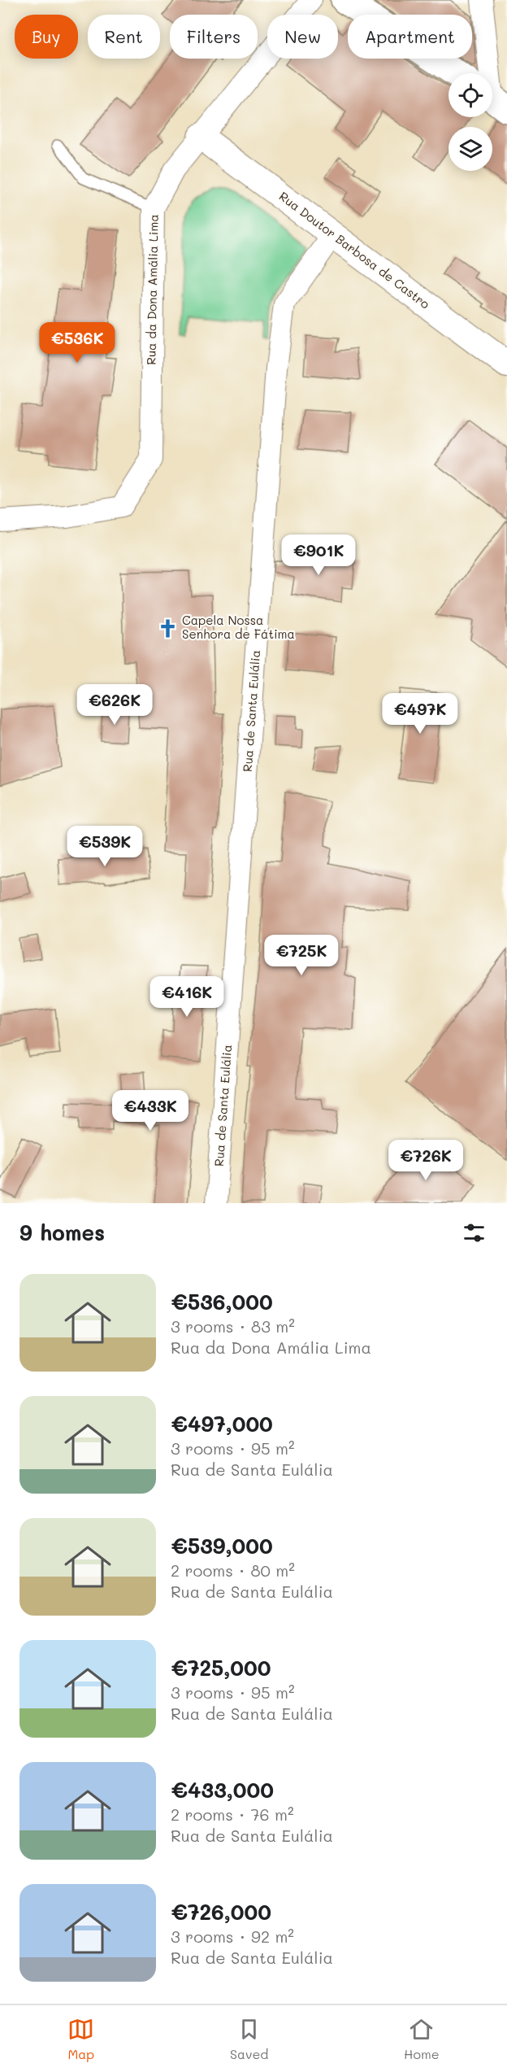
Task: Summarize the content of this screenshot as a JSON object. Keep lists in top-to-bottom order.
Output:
{
  "streets": {
    "street": ["Rua Doutor Barbosa de Castro", "Rua da Dona Amália Lima", "Rua de Santa Eulália"]
  },
  "crossings": [
    ["Rua Doutor Barbosa de Castro", "Rua da Dona Amália Lima"],
    ["Rua Doutor Barbosa de Castro", "Rua de Santa Eulália"]
  ],
  "places": {
    "church": ["Capela Nossa Senhora de Fátima"]
  },
  "page": {
    "chip": [
      "Buy",
      "Rent",
      "Filters",
      "New",
      "Apartment"
    ],
    "price": [
      "€536K",
      "€901K",
      "€626K",
      "€497K",
      "€539K",
      "€725K",
      "€416K",
      "€433K",
      "€726K"
    ],
    "heading": "9 homes",
    "list": [
      {
        "name": "€536,000",
        "note": "3 rooms · 83 m² · Rua da Dona Amália Lima"
      },
      {
        "name": "€497,000",
        "note": "3 rooms · 95 m² · Rua de Santa Eulália"
      },
      {
        "name": "€539,000",
        "note": "2 rooms · 80 m² · Rua de Santa Eulália"
      },
      {
        "name": "€725,000",
        "note": "3 rooms · 95 m² · Rua de Santa Eulália"
      },
      {
        "name": "€433,000",
        "note": "2 rooms · 76 m² · Rua de Santa Eulália"
      },
      {
        "name": "€726,000",
        "note": "3 rooms · 92 m² · Rua de Santa Eulália"
      }
    ],
    "tabs": ["Map", "Saved", "Home"]
  }
}
